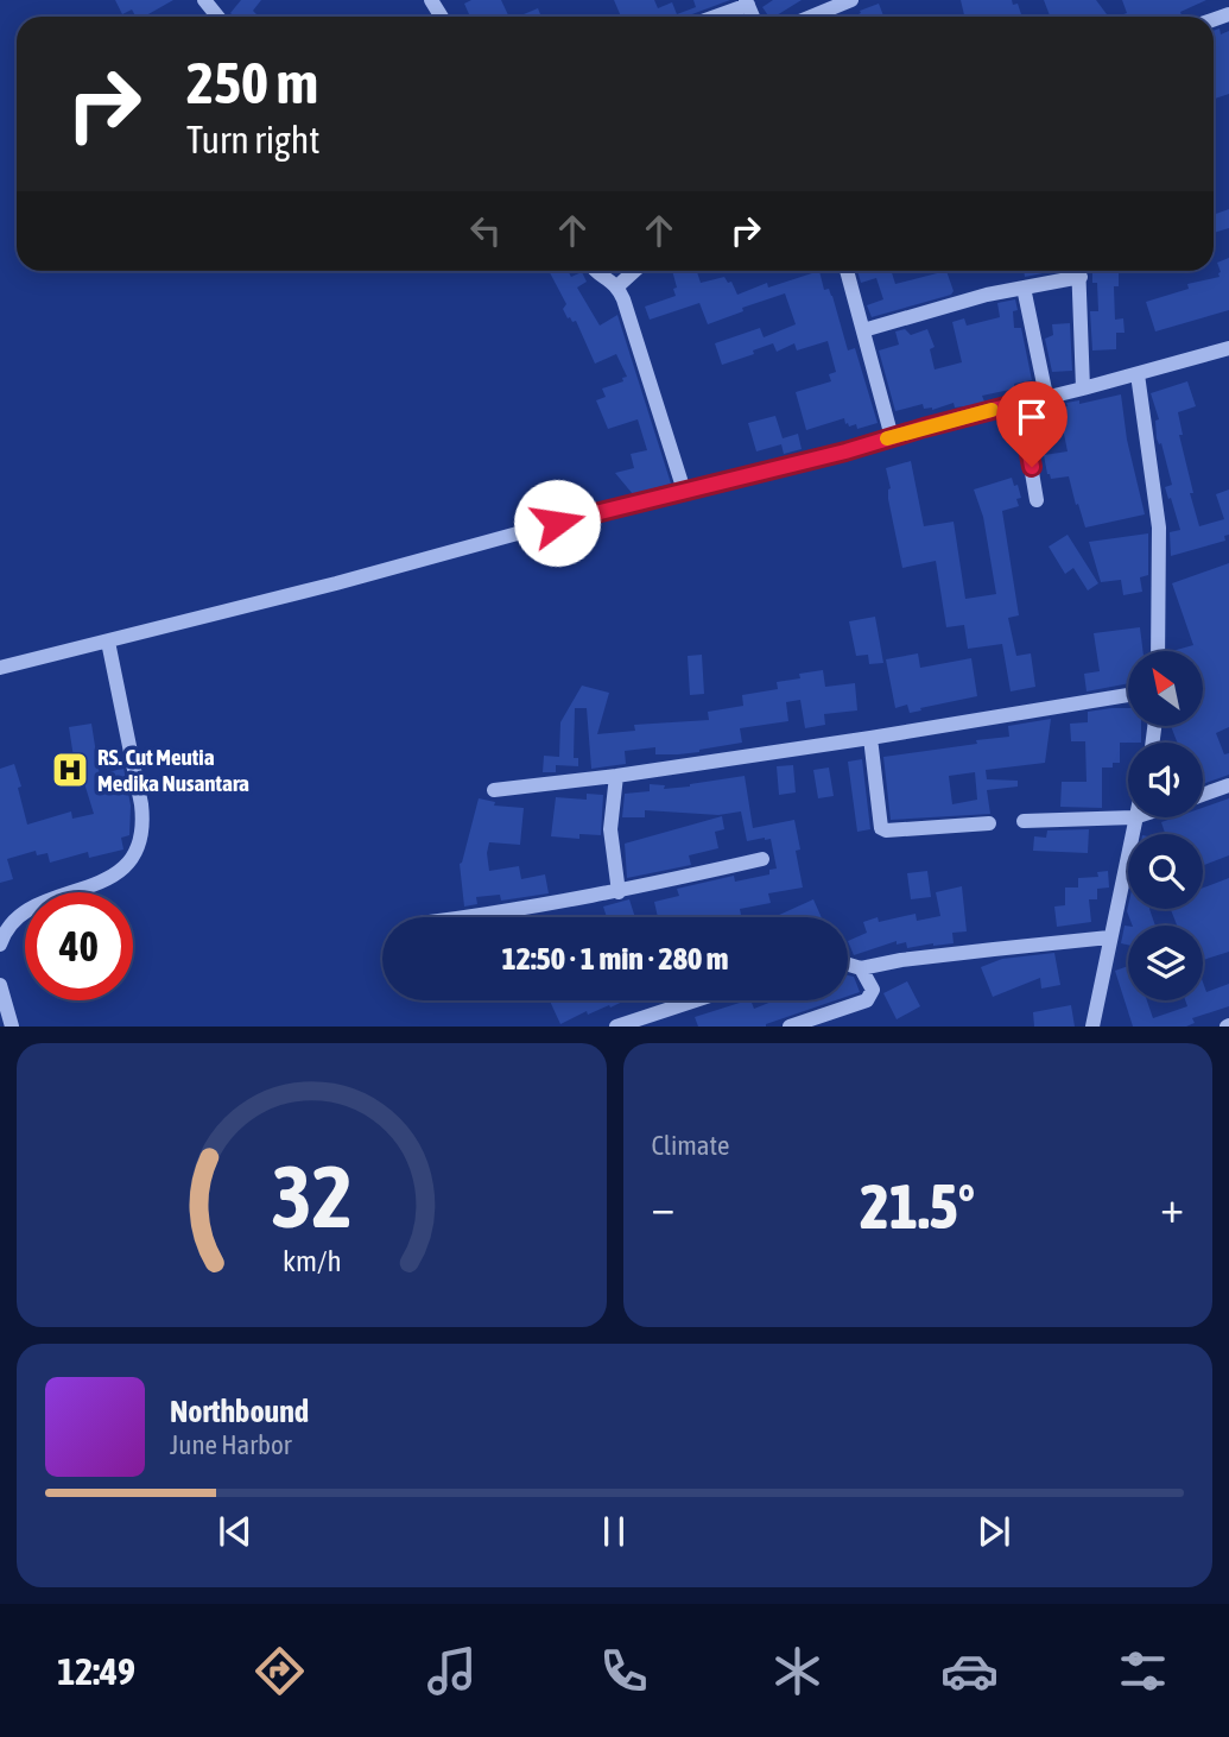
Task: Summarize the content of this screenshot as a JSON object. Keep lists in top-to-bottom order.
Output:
{
  "places": {
    "hospital": ["RS. Cut Meutia Medika Nusantara"]
  },
  "north": "top left",
  "page": {
    "turn": ["250 m", "Turn right"],
    "limit": "40",
    "trip": "12:50 · 1 min · 280 m",
    "tile": "Climate",
    "heat": ["−", "21.5°", "+"],
    "song": ["Northbound", "June Harbor"],
    "tabs": "12:49",
    "gauge": ["32", "km/h"]
  }
}
